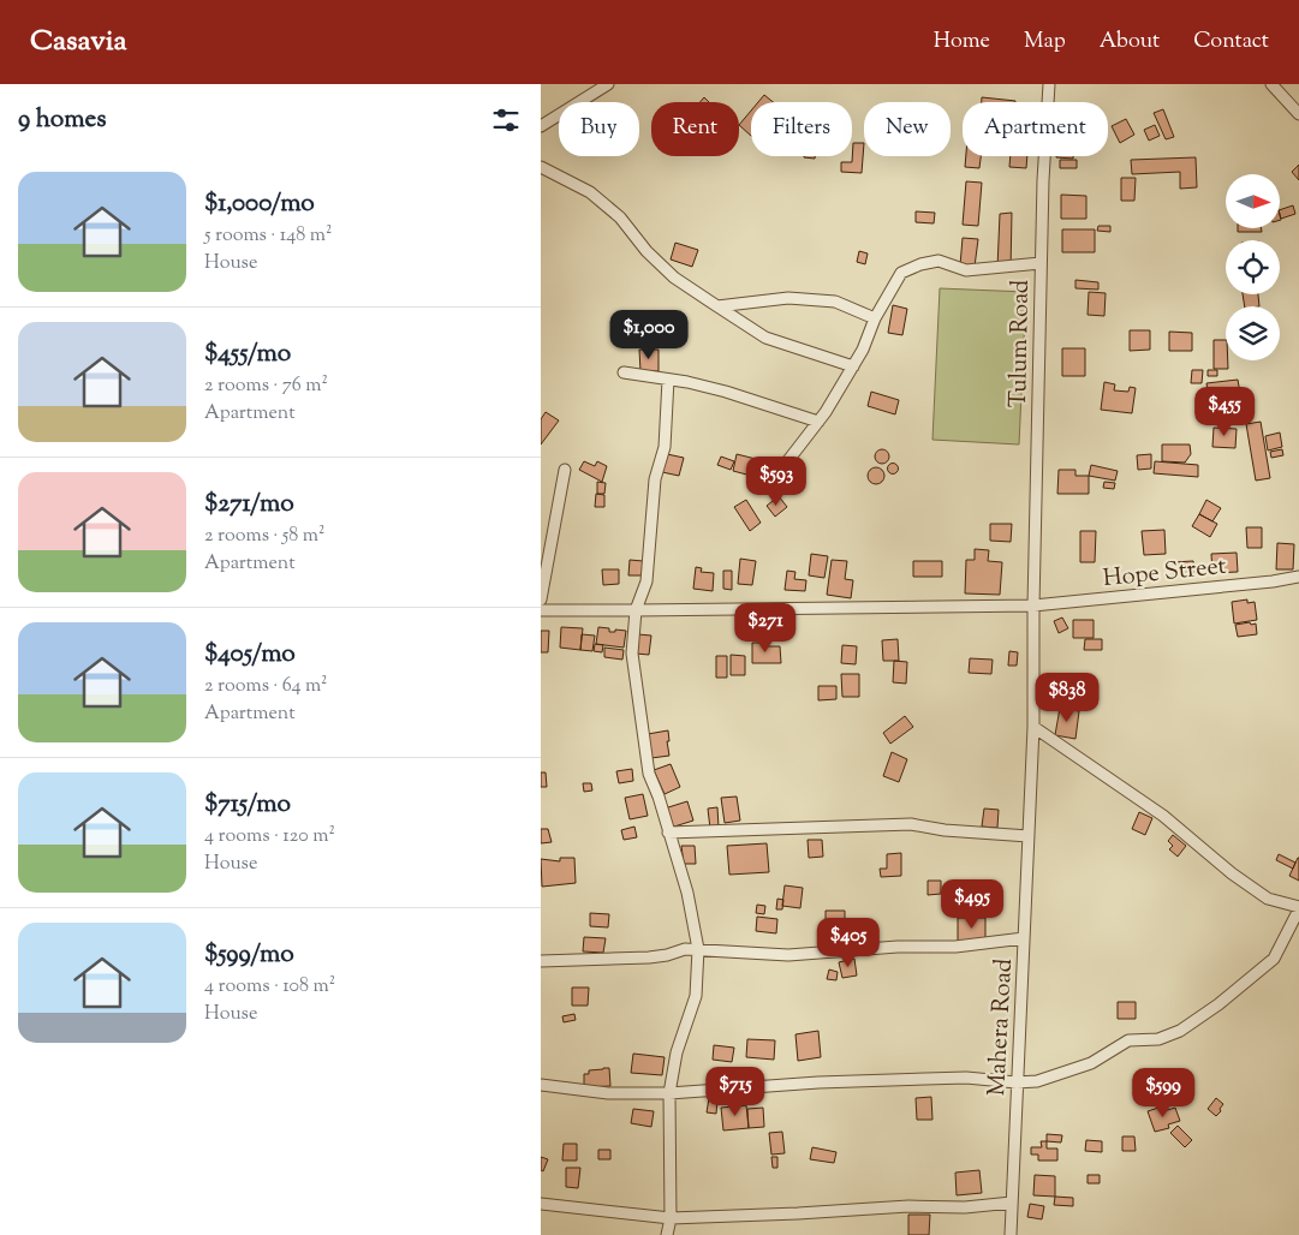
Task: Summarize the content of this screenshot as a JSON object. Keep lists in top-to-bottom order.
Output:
{
  "streets": {
    "street": ["Tulum Road", "Hope Street", "Mahera Road"]
  },
  "crossings": [
    ["Tulum Road", "Hope Street"],
    ["Tulum Road", "Mahera Road"],
    ["Hope Street", "Mahera Road"]
  ],
  "north": "right",
  "page": {
    "header": "Casavia",
    "nav": [
      "Home",
      "Map",
      "About",
      "Contact"
    ],
    "heading": "9 homes",
    "chip": [
      "Buy",
      "Rent",
      "Filters",
      "New",
      "Apartment"
    ],
    "list": [
      {
        "name": "$1,000/mo",
        "note": "5 rooms · 148 m² · House"
      },
      {
        "name": "$455/mo",
        "note": "2 rooms · 76 m² · Apartment"
      },
      {
        "name": "$271/mo",
        "note": "2 rooms · 58 m² · Apartment"
      },
      {
        "name": "$405/mo",
        "note": "2 rooms · 64 m² · Apartment"
      },
      {
        "name": "$715/mo",
        "note": "4 rooms · 120 m² · House"
      },
      {
        "name": "$599/mo",
        "note": "4 rooms · 108 m² · House"
      }
    ],
    "price": [
      "$1,000",
      "$455",
      "$593",
      "$271",
      "$838",
      "$495",
      "$405",
      "$715",
      "$599"
    ]
  }
}
